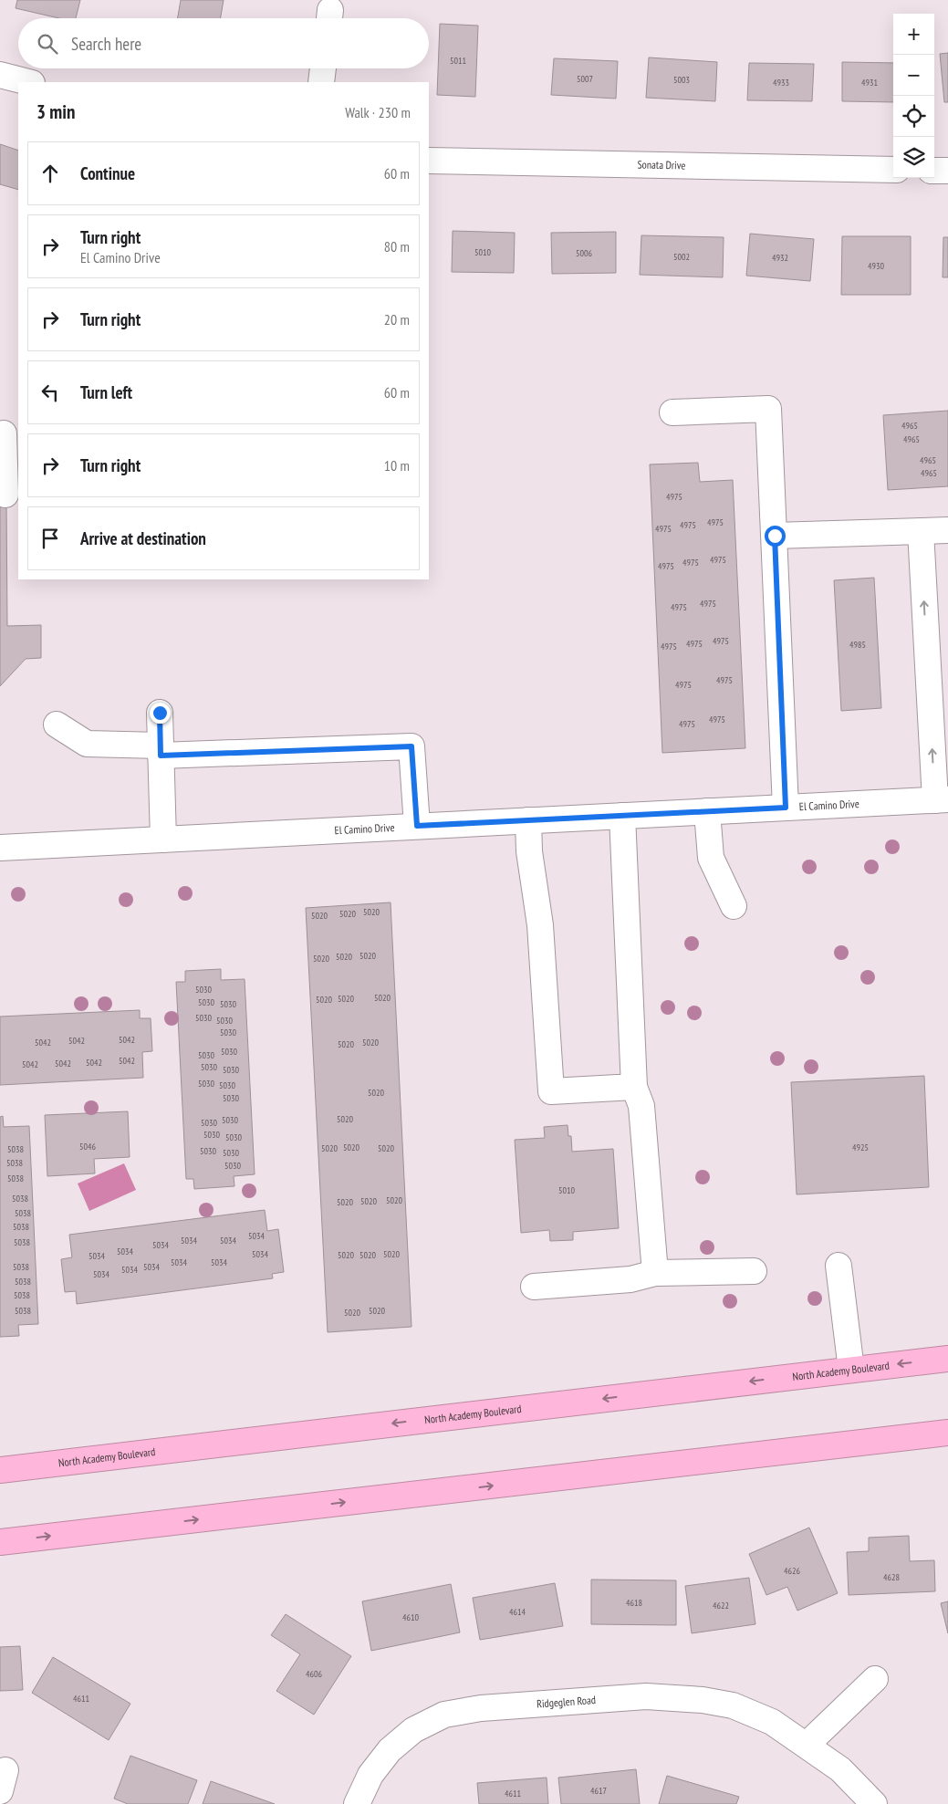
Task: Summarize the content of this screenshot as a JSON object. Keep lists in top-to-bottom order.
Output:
{
  "streets": {
    "highway": ["North Academy Boulevard"],
    "street": ["Sonata Drive", "El Camino Drive", "Ridgeglen Road"]
  },
  "house_numbers": [
    "5011",
    "5007",
    "5003",
    "4933",
    "4931",
    "5010",
    "5006",
    "5002",
    "4932",
    "4930",
    "4965",
    "4965",
    "4965",
    "4965",
    "4975",
    "4975",
    "4975",
    "4975",
    "4975",
    "4975",
    "4975",
    "4975",
    "4975",
    "4975",
    "4975",
    "4985",
    "4975",
    "4975",
    "4975",
    "4975",
    "4975",
    "5020",
    "5020",
    "5020",
    "5020",
    "5020",
    "5020",
    "5030",
    "5020",
    "5020",
    "5020",
    "5030",
    "5030",
    "5030",
    "5030",
    "5030",
    "5042",
    "5042",
    "5042",
    "5020",
    "5020",
    "5030",
    "5030",
    "5042",
    "5042",
    "5042",
    "5042",
    "5030",
    "5030",
    "5030",
    "5030",
    "5020",
    "5030",
    "5020",
    "5030",
    "5030",
    "5030",
    "5030",
    "5046",
    "5020",
    "4925",
    "5020",
    "5020",
    "5038",
    "5030",
    "5030",
    "5038",
    "5030",
    "5038",
    "5010",
    "5038",
    "5020",
    "5020",
    "5020",
    "5038",
    "5038",
    "5034",
    "5034",
    "5034",
    "5038",
    "5034",
    "5034",
    "5034",
    "5020",
    "5020",
    "5020",
    "5034",
    "5034",
    "5034",
    "5038",
    "5034",
    "5034",
    "5034",
    "5038",
    "5038",
    "5038",
    "5020",
    "5020",
    "4626",
    "4628",
    "4618",
    "4622",
    "4614",
    "4610",
    "4606",
    "4611",
    "4617",
    "4611"
  ],
  "page": {
    "map_buttons": ["+", "−"],
    "search": "Search here",
    "heading": ["3 min", "Walk · 230 m"],
    "list": [
      ["Continue", "60 m"],
      ["Turn right", "El Camino Drive", "80 m"],
      ["Turn right", "20 m"],
      ["Turn left", "60 m"],
      ["Turn right", "10 m"],
      "Arrive at destination"
    ]
  }
}
